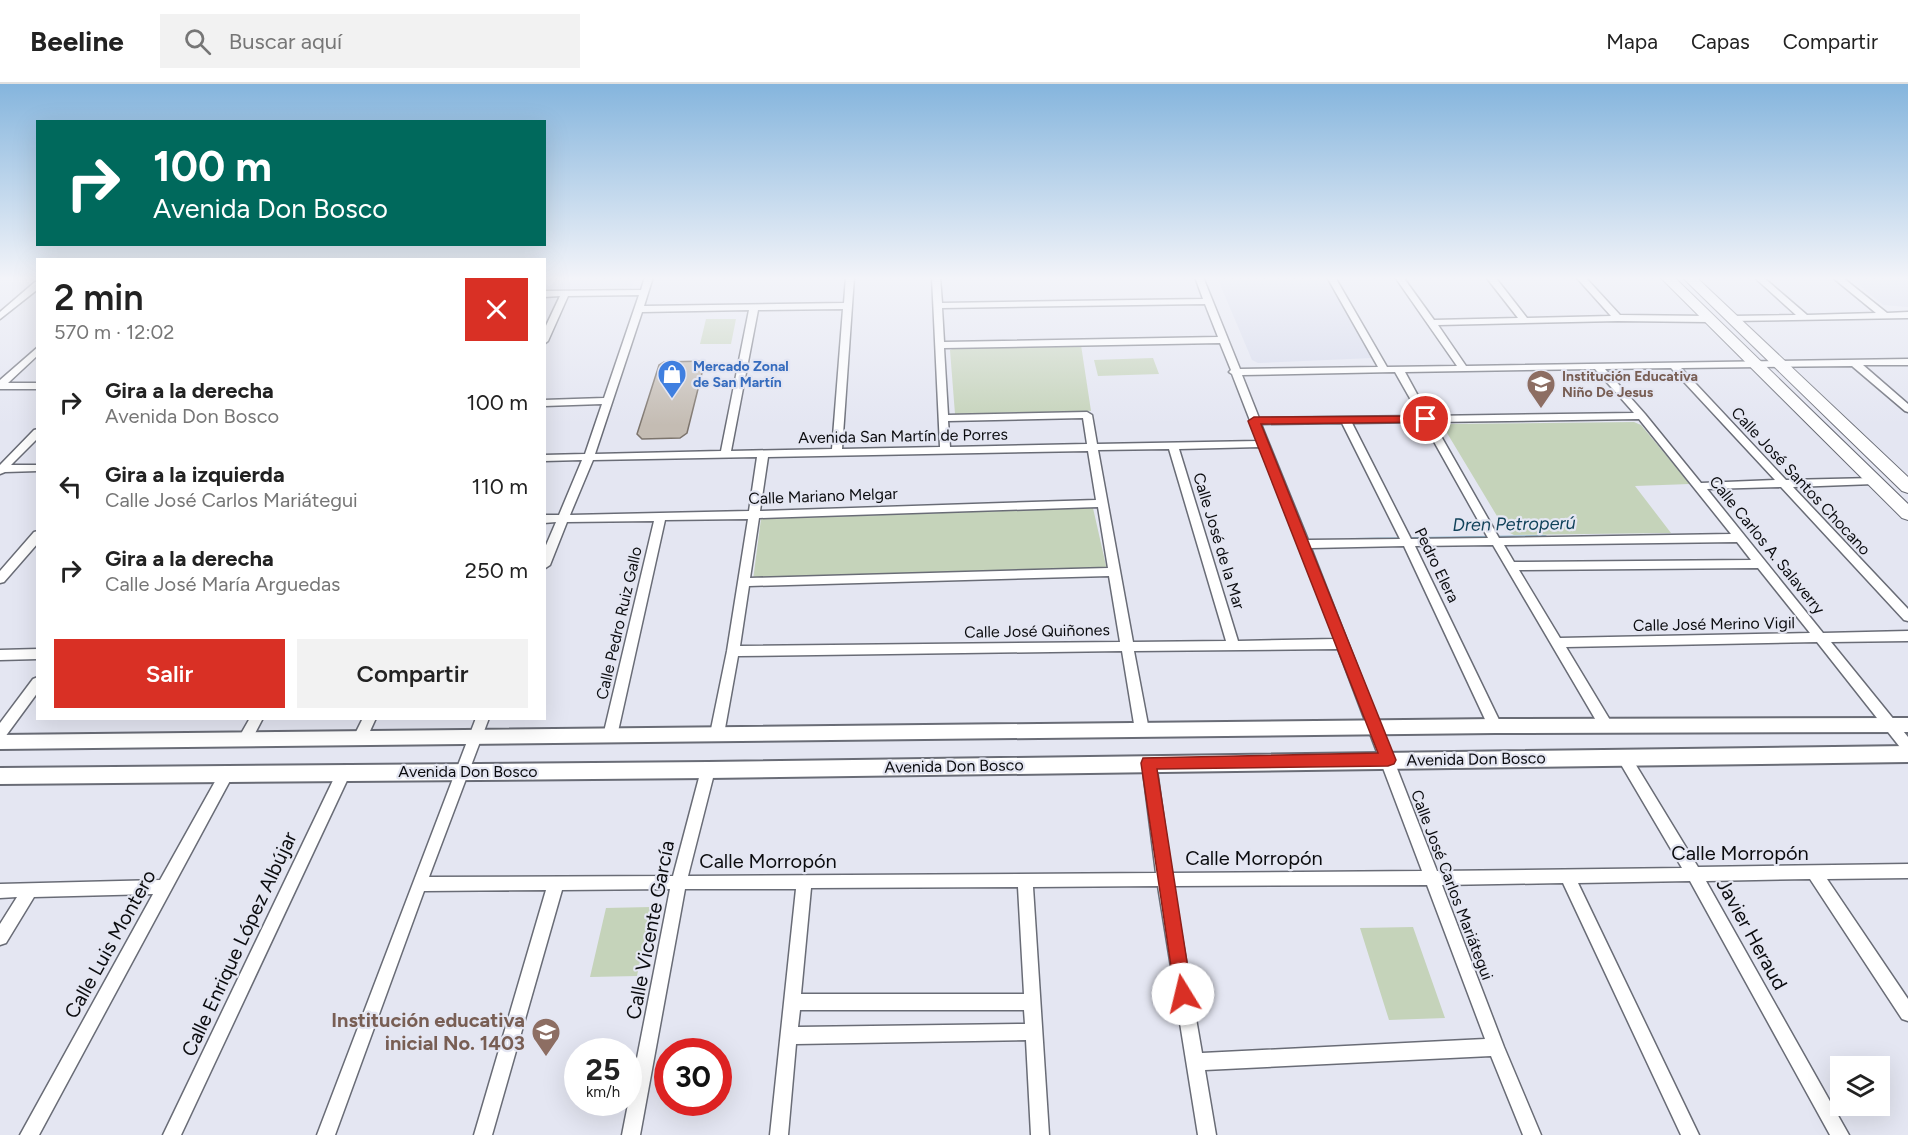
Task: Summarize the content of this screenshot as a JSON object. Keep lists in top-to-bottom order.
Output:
{
  "streets": {
    "street": [
      "Avenida San Martín de Porres",
      "Calle José Santos Chocano",
      "Calle Mariano Melgar",
      "Calle José de la Mar",
      "Calle Carlos A. Salaverry",
      "Pedro Elera",
      "Calle Pedro Ruiz Gallo",
      "Calle José Merino Vigil",
      "Calle José Quiñones",
      "Avenida Don Bosco",
      "Calle Morropón",
      "Calle José Carlos Mariátegui",
      "Calle Vicente García",
      "Javier Heraud",
      "Calle Luis Montero",
      "Calle Enrique López Albújar"
    ]
  },
  "crossings": [
    ["Avenida San Martín de Porres", "Calle José de la Mar"],
    ["Avenida San Martín de Porres", "Calle José Carlos Mariátegui"],
    ["Calle Mariano Melgar", "Calle Pedro Ruiz Gallo"],
    ["Calle José de la Mar", "Calle José Quiñones"],
    ["Calle Carlos A. Salaverry", "Calle José Merino Vigil"],
    ["Calle Carlos A. Salaverry", "Avenida Don Bosco"],
    ["Pedro Elera", "Avenida Don Bosco"],
    ["Calle Pedro Ruiz Gallo", "Avenida Don Bosco"],
    ["Calle José Quiñones", "Calle José Carlos Mariátegui"],
    ["Avenida Don Bosco", "Calle José Carlos Mariátegui"],
    ["Avenida Don Bosco", "Calle Vicente García"],
    ["Avenida Don Bosco", "Javier Heraud"],
    ["Avenida Don Bosco", "Calle Luis Montero"],
    ["Avenida Don Bosco", "Calle Enrique López Albújar"],
    ["Calle Morropón", "Calle José Carlos Mariátegui"],
    ["Calle Morropón", "Calle Vicente García"],
    ["Calle Morropón", "Javier Heraud"]
  ],
  "water": ["Dren Petroperú"],
  "places": {
    "shop": ["Mercado Zonal de San Martín"],
    "school or university": ["Institución Educativa Niño De Jesus", "Institución educativa inicial No. 1403"]
  },
  "page": {
    "header": "Beeline",
    "search": "Buscar aquí",
    "nav": ["Mapa", "Capas", "Compartir"],
    "turn": ["100 m", "Avenida Don Bosco"],
    "heading": ["2 min", "570 m · 12:02"],
    "list": [
      {
        "name": "Gira a la derecha",
        "note": "Avenida Don Bosco",
        "value": "100 m"
      },
      {
        "name": "Gira a la izquierda",
        "note": "Calle José Carlos Mariátegui",
        "value": "110 m"
      },
      {
        "name": "Gira a la derecha",
        "note": "Calle José María Arguedas",
        "value": "250 m"
      }
    ],
    "buttons": ["Salir", "Compartir"],
    "speed": "25 km/h",
    "limit": "30"
  }
}
